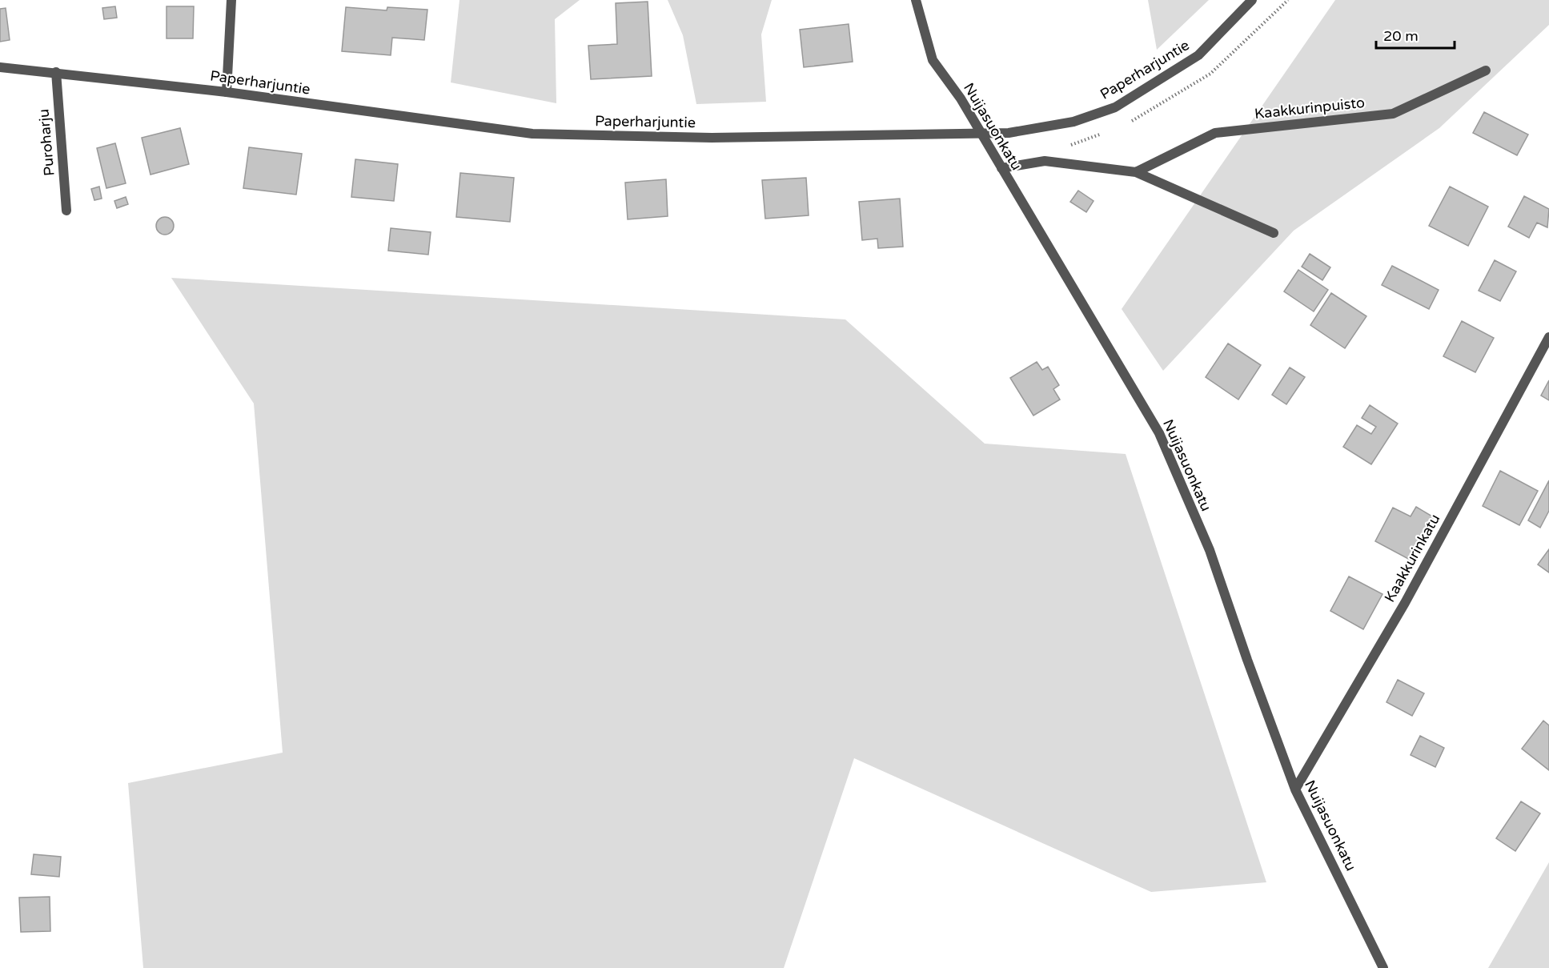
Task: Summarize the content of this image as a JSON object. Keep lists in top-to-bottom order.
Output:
{
  "streets": {
    "street": [
      "Paperharjuntie",
      "Kaakkurinpuisto",
      "Nuijasuonkatu",
      "Puroharju",
      "Kaakkurinkatu"
    ]
  },
  "crossings": [
    ["Paperharjuntie", "Nuijasuonkatu"],
    ["Paperharjuntie", "Puroharju"],
    ["Nuijasuonkatu", "Kaakkurinkatu"]
  ],
  "scale_bar": "20 m"
}
